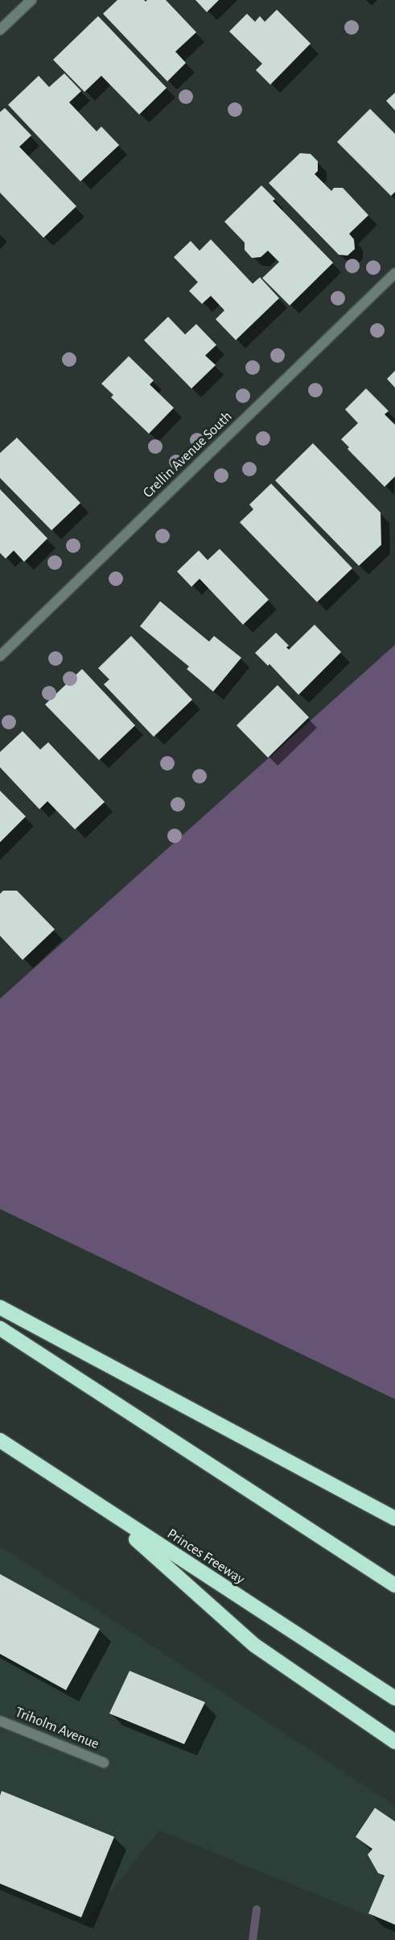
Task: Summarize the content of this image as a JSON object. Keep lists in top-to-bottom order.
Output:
{
  "streets": {
    "highway": ["Princes Freeway"],
    "street": ["Crellin Avenue South", "Triholm Avenue"]
  }
}
